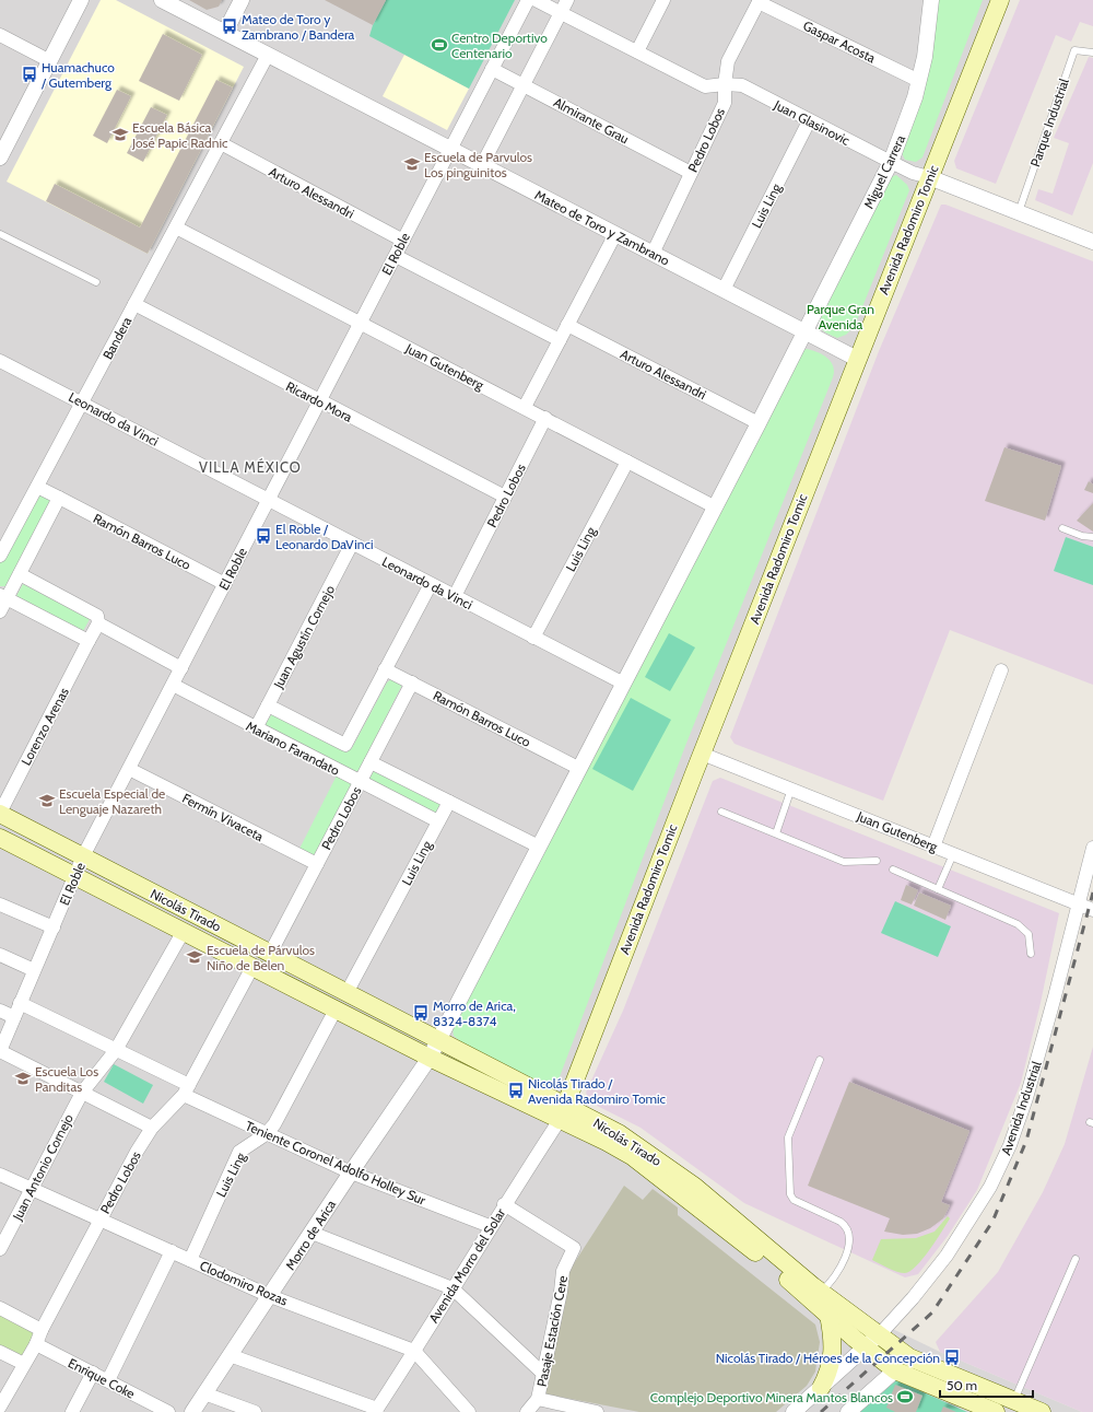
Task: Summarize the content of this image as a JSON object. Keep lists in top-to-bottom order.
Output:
{
  "streets": {
    "main road": ["Avenida Radomiro Tomic", "Nicolás Tirado"],
    "street": [
      "Gaspar Acosta",
      "Almirante Grau",
      "Juan Glasinovic",
      "Pedro Lobos",
      "Miguel Carrera",
      "Arturo Alessandri",
      "Luis Ling",
      "Mateo de Toro y Zambrano",
      "El Roble",
      "Bandera",
      "Juan Gutenberg",
      "Ricardo Mora",
      "Leonardo da Vinci",
      "Ramón Barros Luco",
      "Juan Agustín Cornejo",
      "Lorenzo Arenas",
      "Mariano Farandato",
      "Fermín Vivaceta",
      "Avenida Industrial",
      "Teniente Coronel Adolfo Holley Sur",
      "Juan Antonio Cornejo",
      "Morro de Arica",
      "Avenida Morro del Solar",
      "Clodomiro Rozas",
      "Pasaje Estación Cere",
      "Enrique Coke"
    ],
    "lane": ["Parque Industrial"]
  },
  "crossings": [
    ["Gaspar Acosta", "Pedro Lobos"],
    ["Gaspar Acosta", "Miguel Carrera"],
    ["Almirante Grau", "Pedro Lobos"],
    ["Almirante Grau", "El Roble"],
    ["Juan Glasinovic", "Parque Industrial"],
    ["Juan Glasinovic", "Pedro Lobos"],
    ["Juan Glasinovic", "Miguel Carrera"],
    ["Juan Glasinovic", "Luis Ling"],
    ["Juan Glasinovic", "Avenida Radomiro Tomic"],
    ["Pedro Lobos", "Mateo de Toro y Zambrano"],
    ["Pedro Lobos", "Juan Gutenberg"],
    ["Pedro Lobos", "Ricardo Mora"],
    ["Pedro Lobos", "Leonardo da Vinci"],
    ["Pedro Lobos", "Ramón Barros Luco"],
    ["Pedro Lobos", "Mariano Farandato"],
    ["Pedro Lobos", "Fermín Vivaceta"],
    ["Pedro Lobos", "Nicolás Tirado"],
    ["Pedro Lobos", "Teniente Coronel Adolfo Holley Sur"],
    ["Pedro Lobos", "Clodomiro Rozas"],
    ["Pedro Lobos", "Enrique Coke"],
    ["Miguel Carrera", "Mateo de Toro y Zambrano"],
    ["Arturo Alessandri", "El Roble"],
    ["Arturo Alessandri", "Bandera"],
    ["Luis Ling", "Mateo de Toro y Zambrano"],
    ["Luis Ling", "Juan Gutenberg"],
    ["Luis Ling", "Leonardo da Vinci"],
    ["Luis Ling", "Mariano Farandato"],
    ["Luis Ling", "Nicolás Tirado"],
    ["Luis Ling", "Teniente Coronel Adolfo Holley Sur"],
    ["Luis Ling", "Clodomiro Rozas"],
    ["Mateo de Toro y Zambrano", "Avenida Radomiro Tomic"],
    ["Mateo de Toro y Zambrano", "El Roble"],
    ["Mateo de Toro y Zambrano", "Bandera"],
    ["Avenida Radomiro Tomic", "Juan Gutenberg"],
    ["Avenida Radomiro Tomic", "Nicolás Tirado"],
    ["Avenida Radomiro Tomic", "Avenida Morro del Solar"],
    ["El Roble", "Juan Gutenberg"],
    ["El Roble", "Ricardo Mora"],
    ["El Roble", "Leonardo da Vinci"],
    ["El Roble", "Ramón Barros Luco"],
    ["El Roble", "Mariano Farandato"],
    ["El Roble", "Fermín Vivaceta"],
    ["El Roble", "Nicolás Tirado"],
    ["El Roble", "Teniente Coronel Adolfo Holley Sur"],
    ["Bandera", "Juan Gutenberg"],
    ["Bandera", "Ricardo Mora"],
    ["Bandera", "Leonardo da Vinci"],
    ["Juan Gutenberg", "Avenida Industrial"],
    ["Leonardo da Vinci", "Juan Agustín Cornejo"],
    ["Ramón Barros Luco", "Mariano Farandato"],
    ["Juan Agustín Cornejo", "Mariano Farandato"],
    ["Lorenzo Arenas", "Nicolás Tirado"],
    ["Nicolás Tirado", "Avenida Industrial"],
    ["Nicolás Tirado", "Juan Antonio Cornejo"],
    ["Nicolás Tirado", "Morro de Arica"],
    ["Nicolás Tirado", "Avenida Morro del Solar"],
    ["Teniente Coronel Adolfo Holley Sur", "Juan Antonio Cornejo"],
    ["Teniente Coronel Adolfo Holley Sur", "Morro de Arica"],
    ["Teniente Coronel Adolfo Holley Sur", "Avenida Morro del Solar"],
    ["Juan Antonio Cornejo", "Clodomiro Rozas"],
    ["Morro de Arica", "Clodomiro Rozas"],
    ["Avenida Morro del Solar", "Clodomiro Rozas"],
    ["Avenida Morro del Solar", "Pasaje Estación Cere"]
  ],
  "districts": ["VILLA MÉXICO"],
  "parks": ["Parque Gran Avenida"],
  "places": {
    "bus stop": [
      "Mateo de Toro y Zambrano / Bandera",
      "Huamachuco / Gutemberg",
      "El Roble / Leonardo DaVinci",
      "Morro de Arica, 8324-8374",
      "Nicolás Tirado / Avenida Radomiro Tomic",
      "Nicolás Tirado / Héroes de la Concepción"
    ],
    "sports": ["Centro Deportivo Centenario", "Complejo Deportivo Minera Mantos Blancos"],
    "school or university": [
      "Escuela Básica José Papic Radnic",
      "Escuela de Parvulos Los pinguinitos",
      "Escuela Especial de Lenguaje Nazareth",
      "Escuela de Párvulos Niño de Belen",
      "Escuela Los Panditas"
    ]
  },
  "scale_bar": "50 m"
}
